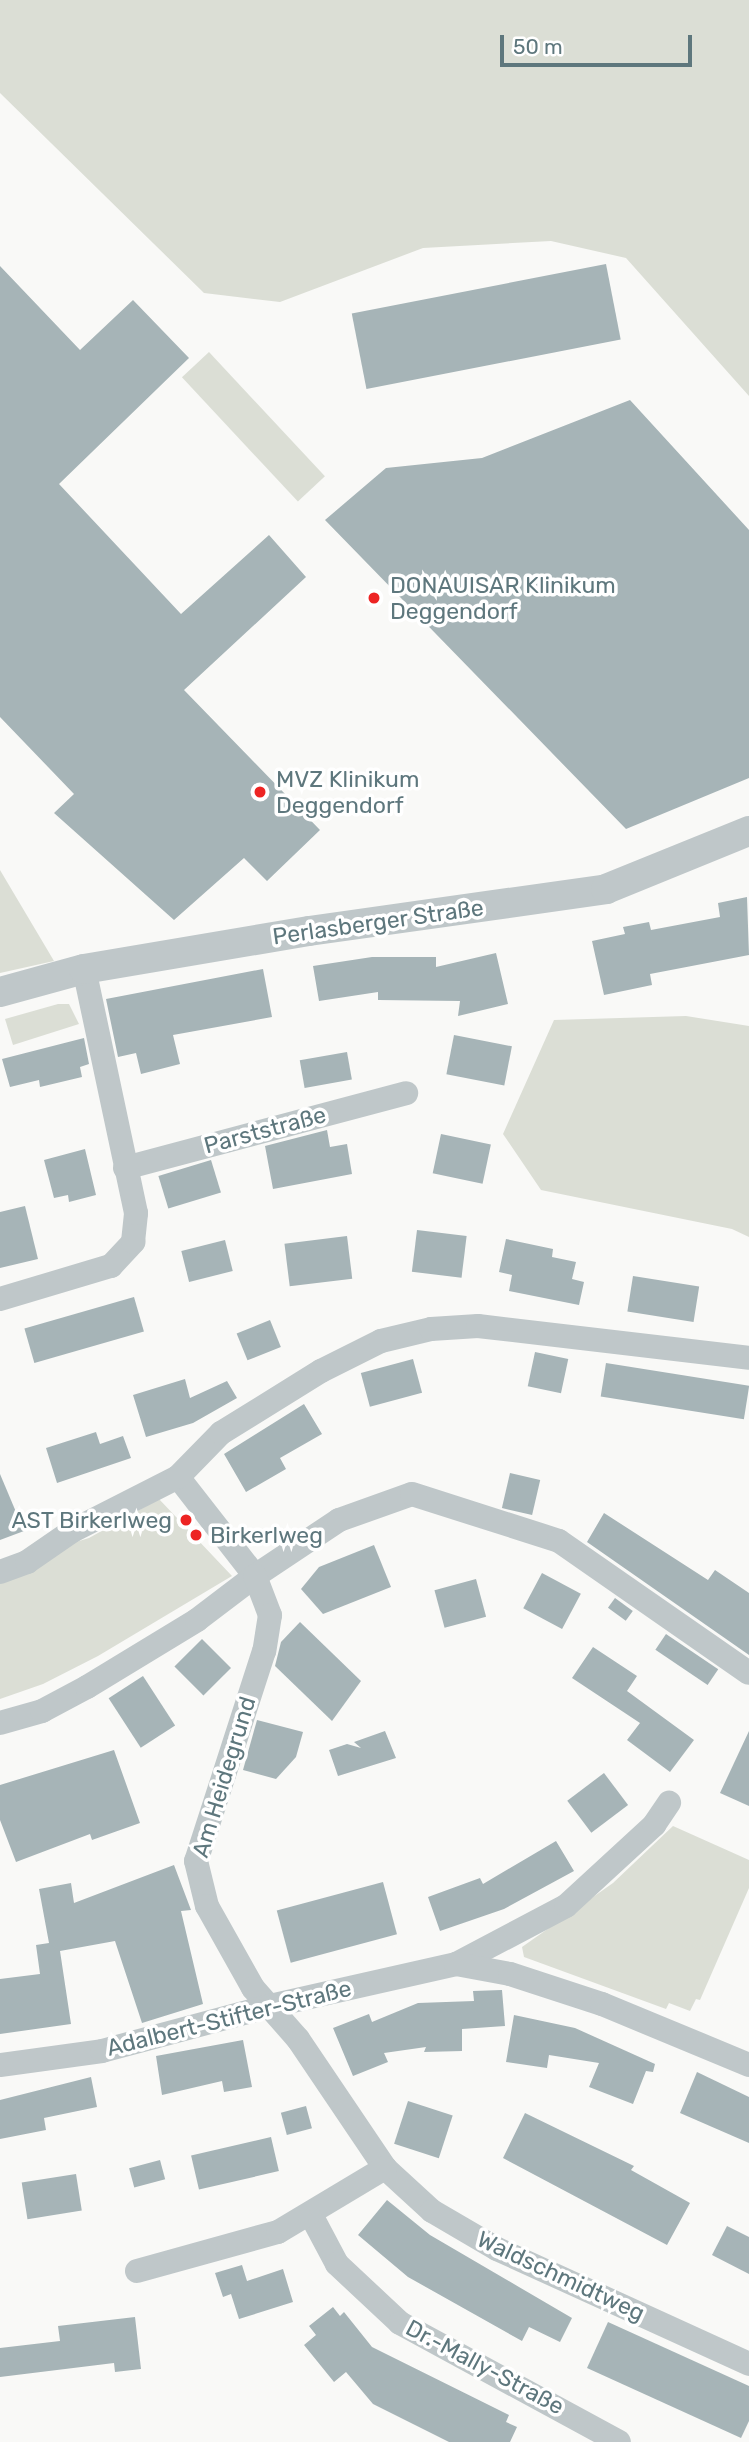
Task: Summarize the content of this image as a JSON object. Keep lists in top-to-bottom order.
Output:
{
  "streets": {
    "street": [
      "Perlasberger Straße",
      "Parststraße",
      "Am Heidegrund",
      "Adalbert-Stifter-Straße",
      "Waldschmidtweg",
      "Dr.-Mally-Straße"
    ]
  },
  "crossings": [
    ["Am Heidegrund", "Adalbert-Stifter-Straße"],
    ["Am Heidegrund", "Waldschmidtweg"],
    ["Adalbert-Stifter-Straße", "Waldschmidtweg"]
  ],
  "places": [
    "DONAUISAR Klinikum Deggendorf",
    "MVZ Klinikum Deggendorf",
    "AST Birkerlweg",
    "Birkerlweg"
  ],
  "scale_bar": "50 m"
}
